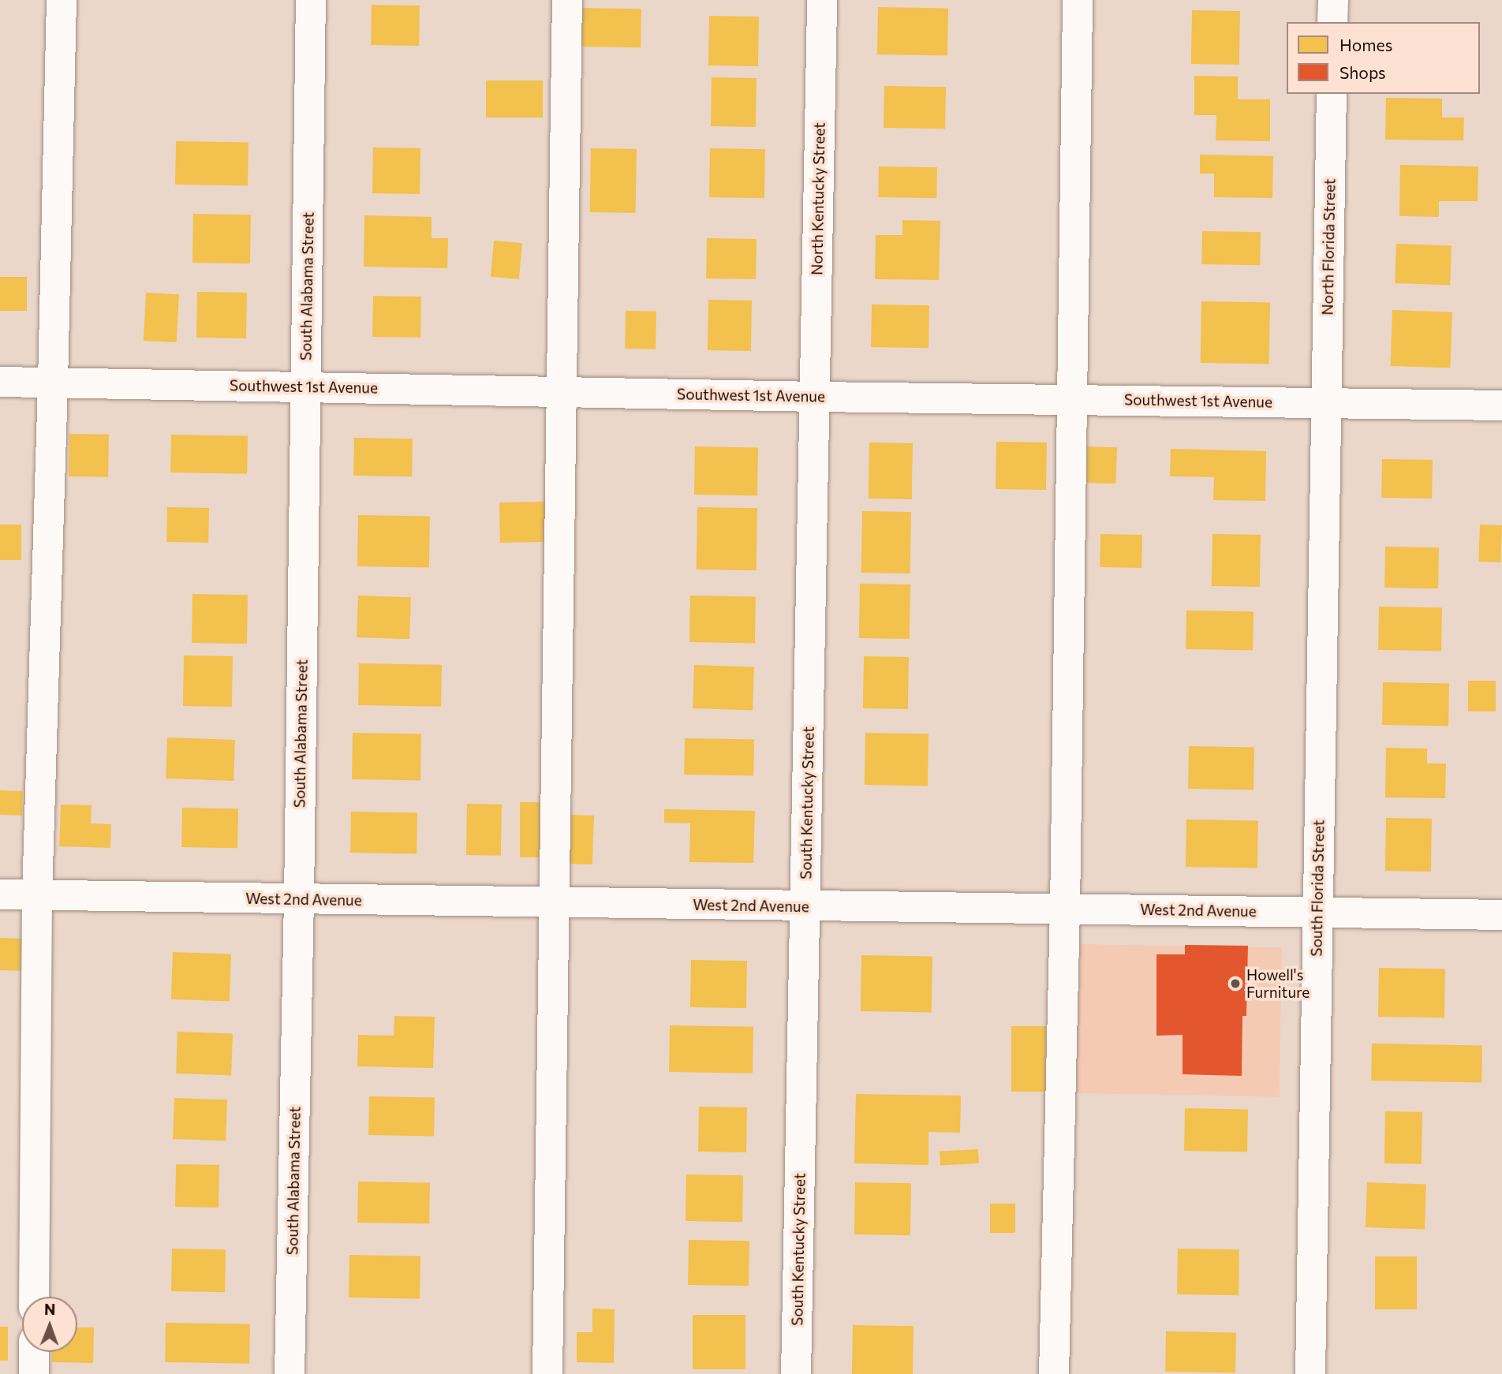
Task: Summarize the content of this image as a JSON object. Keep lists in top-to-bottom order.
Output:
{
  "streets": {
    "street": [
      "North Kentucky Street",
      "North Florida Street",
      "South Alabama Street",
      "Southwest 1st Avenue",
      "South Kentucky Street",
      "South Florida Street",
      "West 2nd Avenue"
    ]
  },
  "crossings": [
    ["North Kentucky Street", "Southwest 1st Avenue"],
    ["North Kentucky Street", "South Kentucky Street"],
    ["North Florida Street", "Southwest 1st Avenue"],
    ["North Florida Street", "South Florida Street"],
    ["South Alabama Street", "Southwest 1st Avenue"],
    ["South Alabama Street", "West 2nd Avenue"],
    ["Southwest 1st Avenue", "South Kentucky Street"],
    ["Southwest 1st Avenue", "South Florida Street"],
    ["South Kentucky Street", "West 2nd Avenue"],
    ["South Florida Street", "West 2nd Avenue"]
  ],
  "places": ["Howell's Furniture"],
  "legend": ["Homes", "Shops"],
  "north": "top"
}
